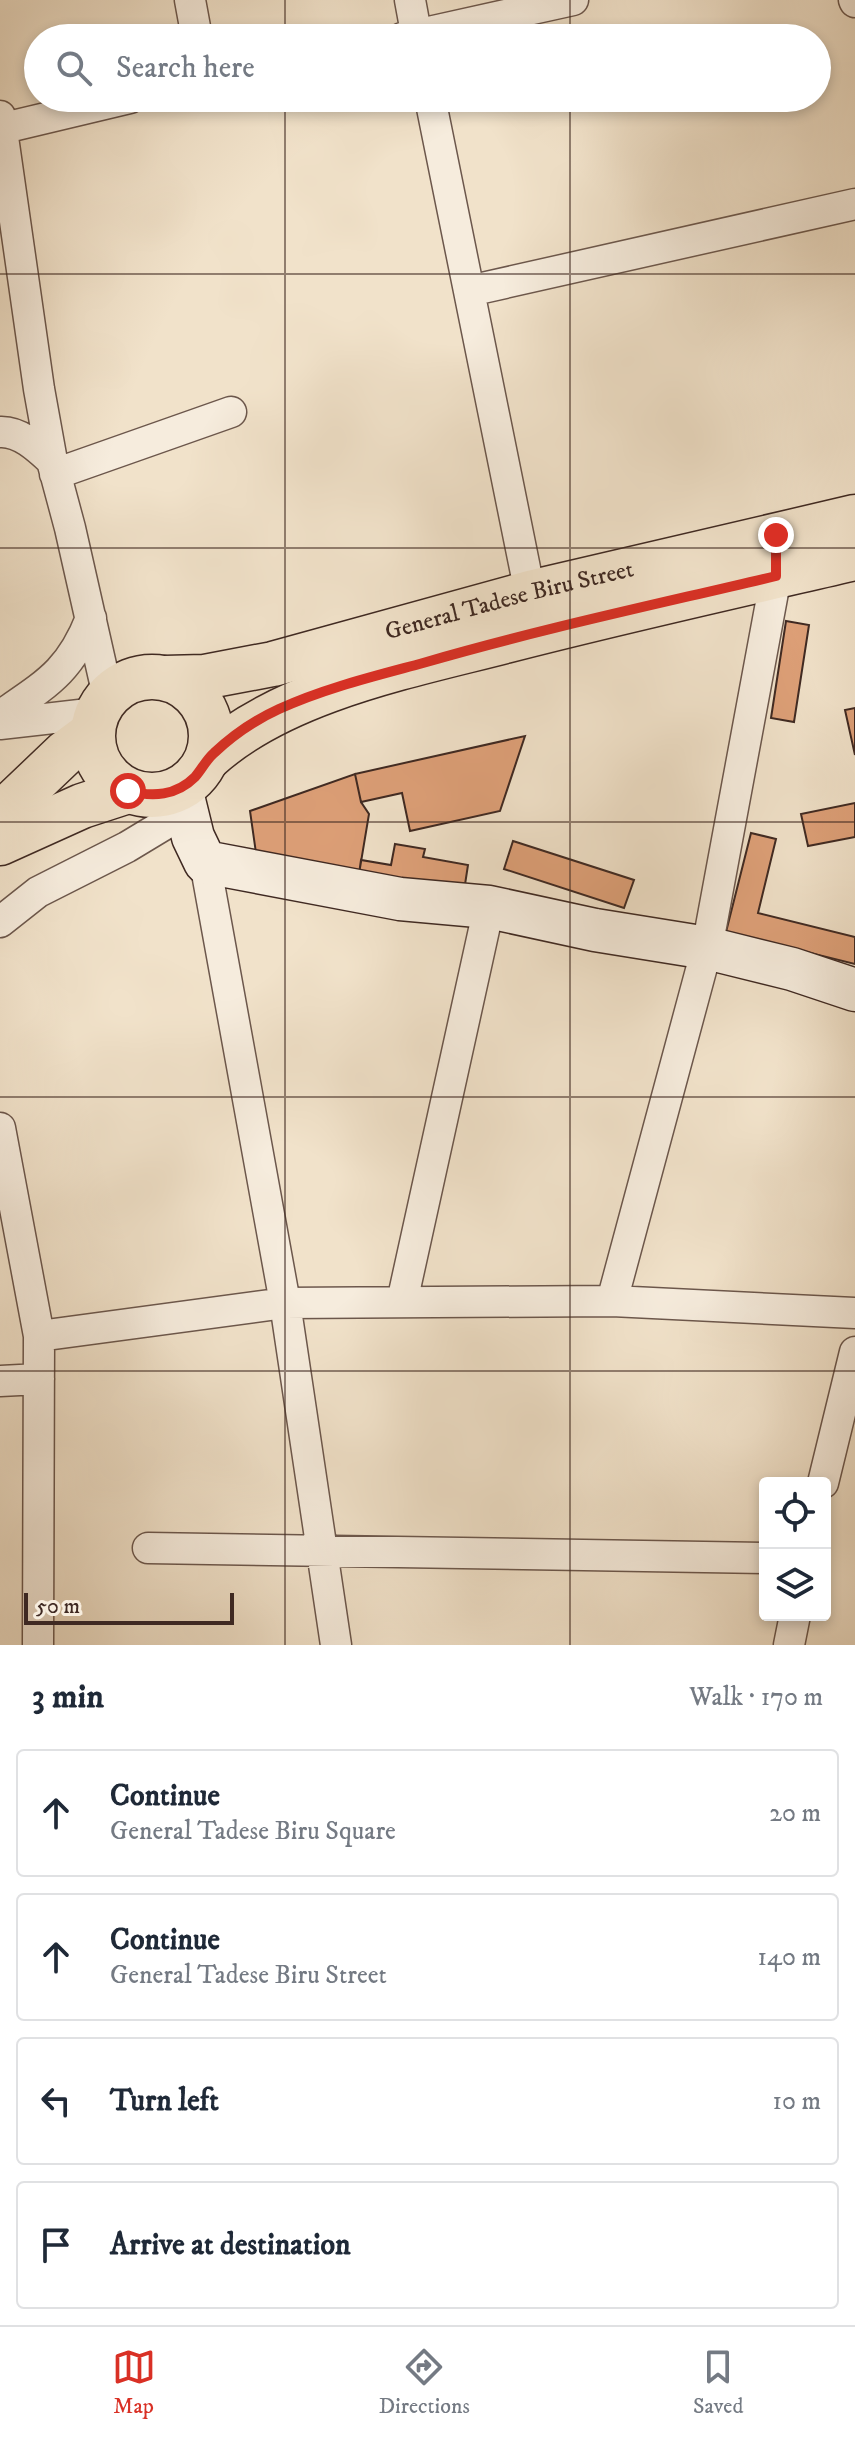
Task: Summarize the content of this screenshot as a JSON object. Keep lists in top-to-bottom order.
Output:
{
  "streets": {
    "main road": ["General Tadese Biru Street"]
  },
  "scale_bar": "50 m",
  "page": {
    "search": "Search here",
    "scale": "50 m",
    "heading": ["3 min", "Walk · 170 m"],
    "list": [
      ["Continue", "General Tadese Biru Square", "20 m"],
      ["Continue", "General Tadese Biru Street", "140 m"],
      ["Turn left", "10 m"],
      "Arrive at destination"
    ],
    "nav": ["Map", "Directions", "Saved"]
  }
}
